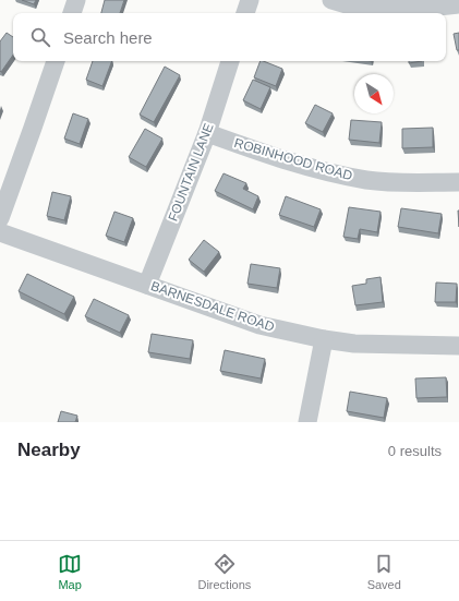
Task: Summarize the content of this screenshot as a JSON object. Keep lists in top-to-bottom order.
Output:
{
  "streets": {
    "street": ["ROBINHOOD ROAD", "FOUNTAIN LANE", "BARNESDALE ROAD"]
  },
  "crossings": [
    ["ROBINHOOD ROAD", "FOUNTAIN LANE"],
    ["FOUNTAIN LANE", "BARNESDALE ROAD"]
  ],
  "north": "bottom right",
  "page": {
    "search": "Search here",
    "heading": ["Nearby", "0 results"],
    "nav": ["Map", "Directions", "Saved"]
  }
}
